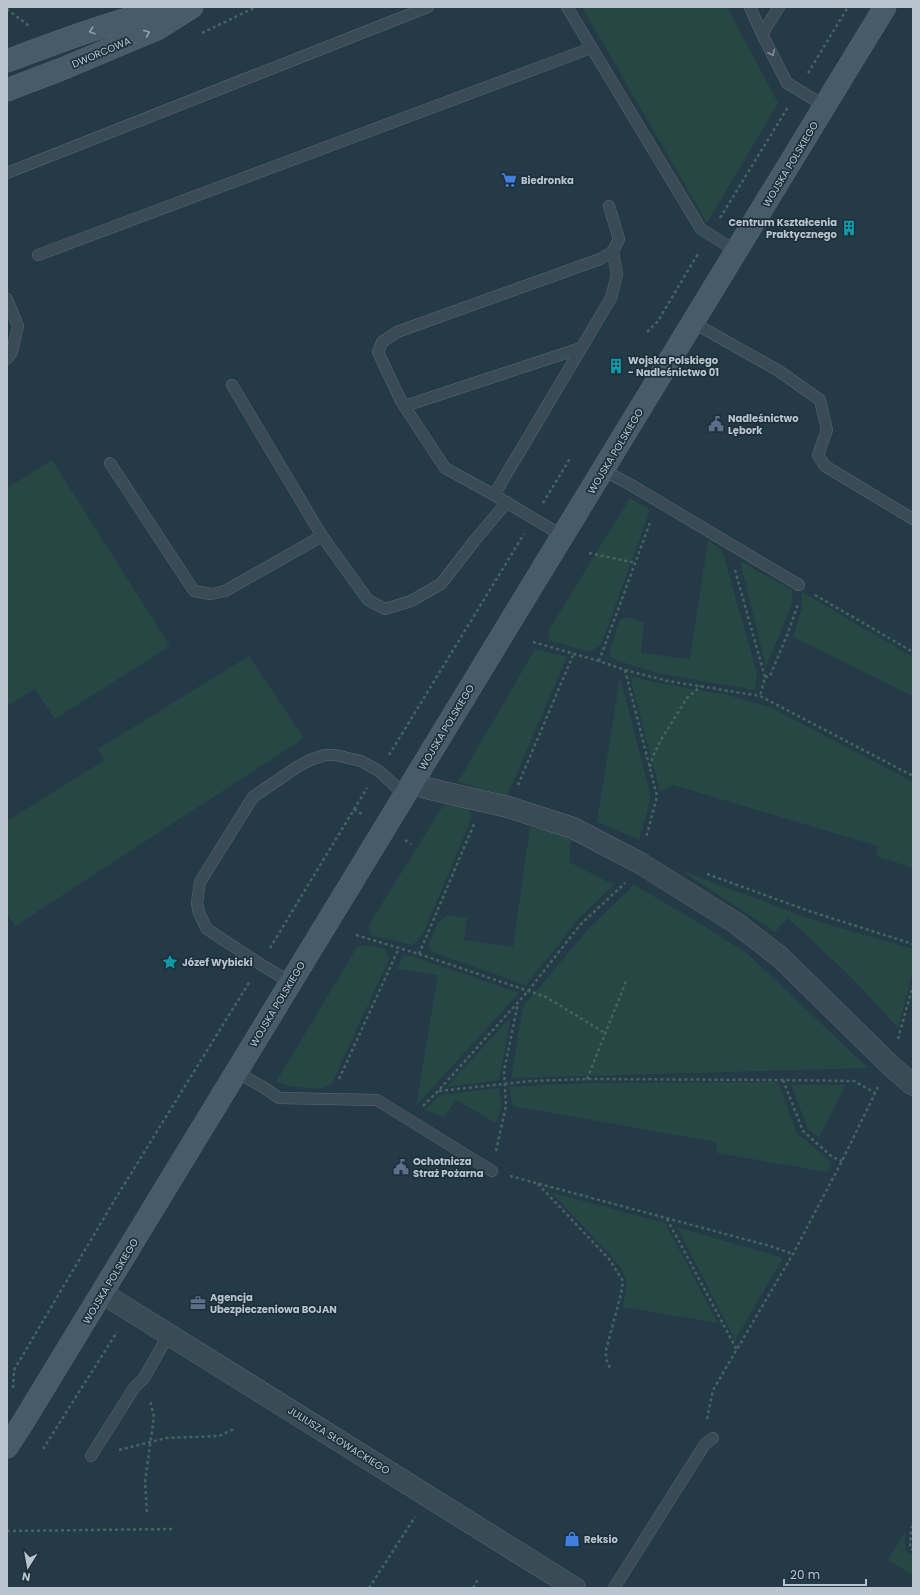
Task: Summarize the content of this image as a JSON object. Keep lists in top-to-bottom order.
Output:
{
  "streets": {
    "street": ["DWORCOWA", "WOJSKA POLSKIEGO", "JULIUSZA SŁOWACKIEGO"]
  },
  "crossings": [
    ["WOJSKA POLSKIEGO", "JULIUSZA SŁOWACKIEGO"]
  ],
  "places": {
    "supermarket": ["Biedronka"],
    "building": ["Centrum Kształcenia Praktycznego", "Wojska Polskiego - Nadleśnictwo 01"],
    "public building": ["Nadleśnictwo Lębork", "Ochotnicza Straż Pożarna"],
    "place": ["Józef Wybicki"],
    "office": ["Agencja Ubezpieczeniowa BOJAN"],
    "shop": ["Reksio"]
  },
  "scale_bar": "20 m",
  "north": "bottom"
}
